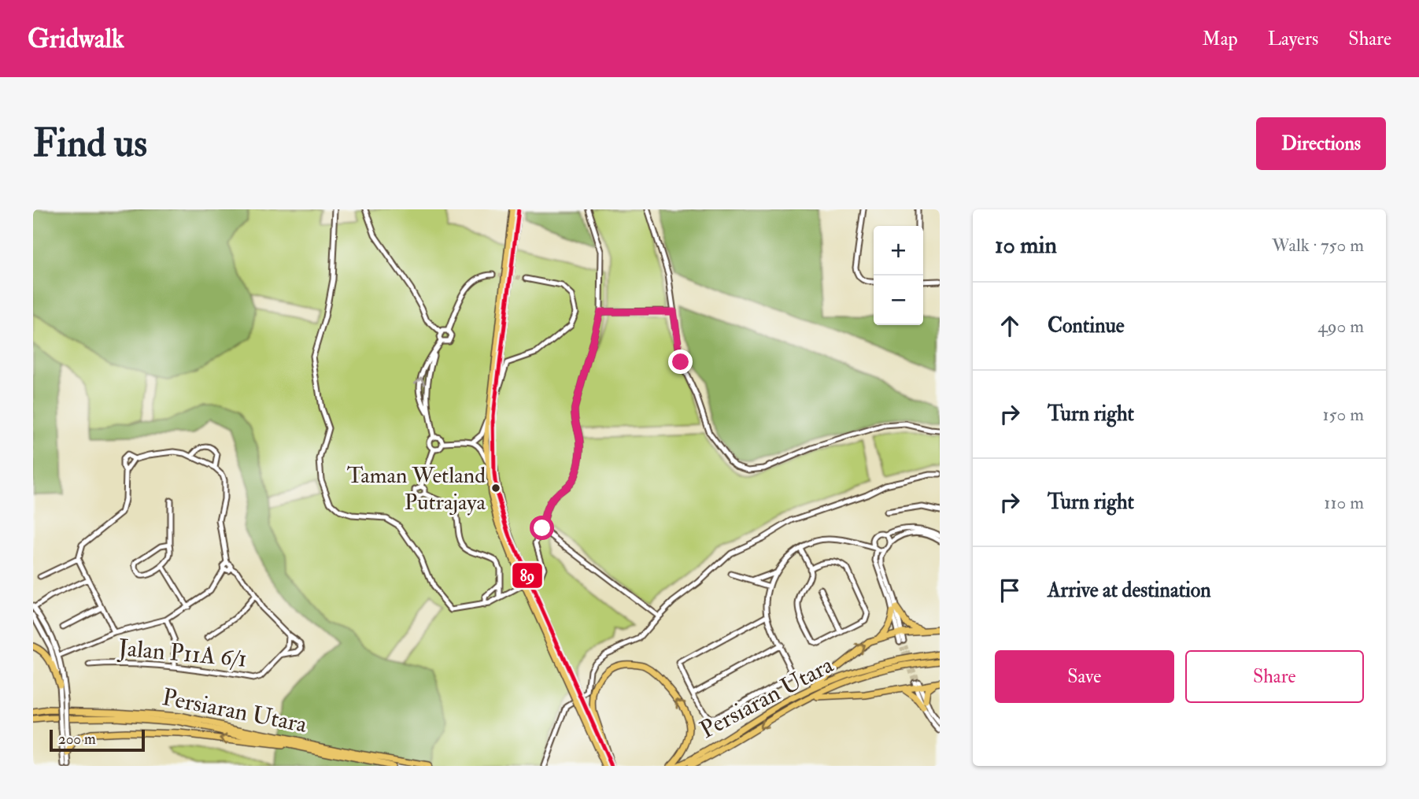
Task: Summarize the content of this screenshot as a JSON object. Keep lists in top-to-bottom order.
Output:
{
  "streets": {
    "main road": ["Persiaran Utara"],
    "street": ["Jalan P11A 6/1"]
  },
  "places": ["Taman Wetland Putrajaya"],
  "lines": ["transit line 89"],
  "scale_bar": "200 m",
  "page": {
    "header": "Gridwalk",
    "nav": ["Map", "Layers", "Share"],
    "buttons": [
      "Directions",
      ["Save", "Share"]
    ],
    "title": "Find us",
    "heading": ["10 min", "Walk · 750 m"],
    "map_buttons": ["+", "−"],
    "list": [
      ["Continue", "490 m"],
      ["Turn right", "150 m"],
      ["Turn right", "110 m"],
      "Arrive at destination"
    ],
    "scale": "200 m"
  }
}
